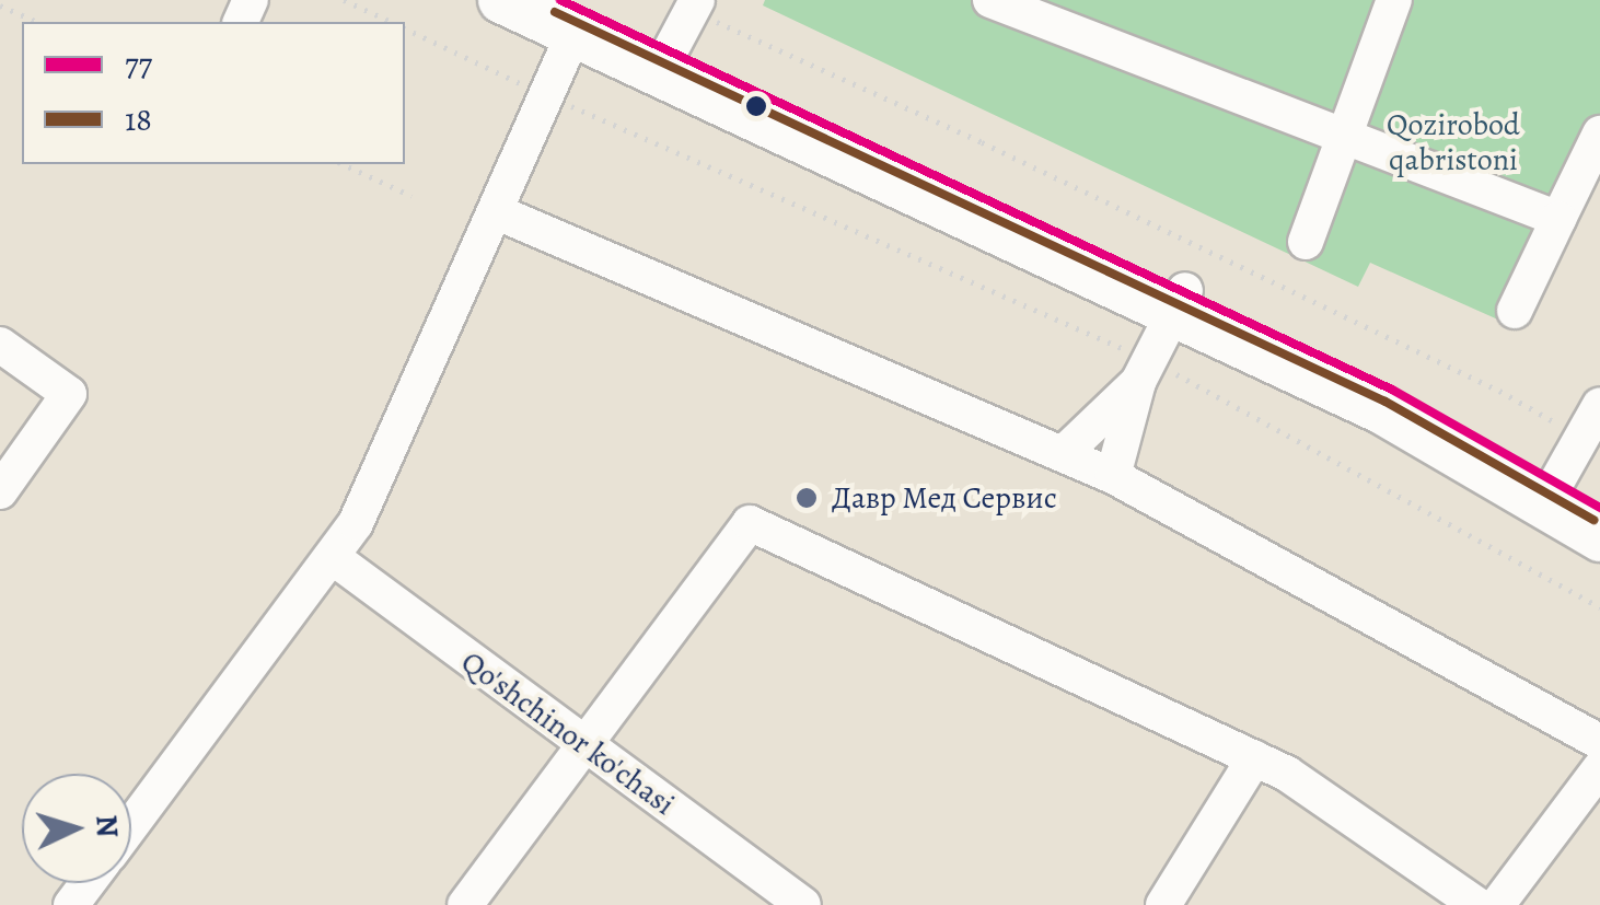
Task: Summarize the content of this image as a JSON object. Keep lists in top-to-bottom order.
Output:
{
  "streets": {
    "street": ["Qo'shchinor ko'chasi"]
  },
  "parks": ["Qozirobod qabristoni"],
  "places": ["Давр Мед Сервис"],
  "lines": ["transit line 77", "transit line 18"],
  "legend": ["77", "18"],
  "north": "right"
}
